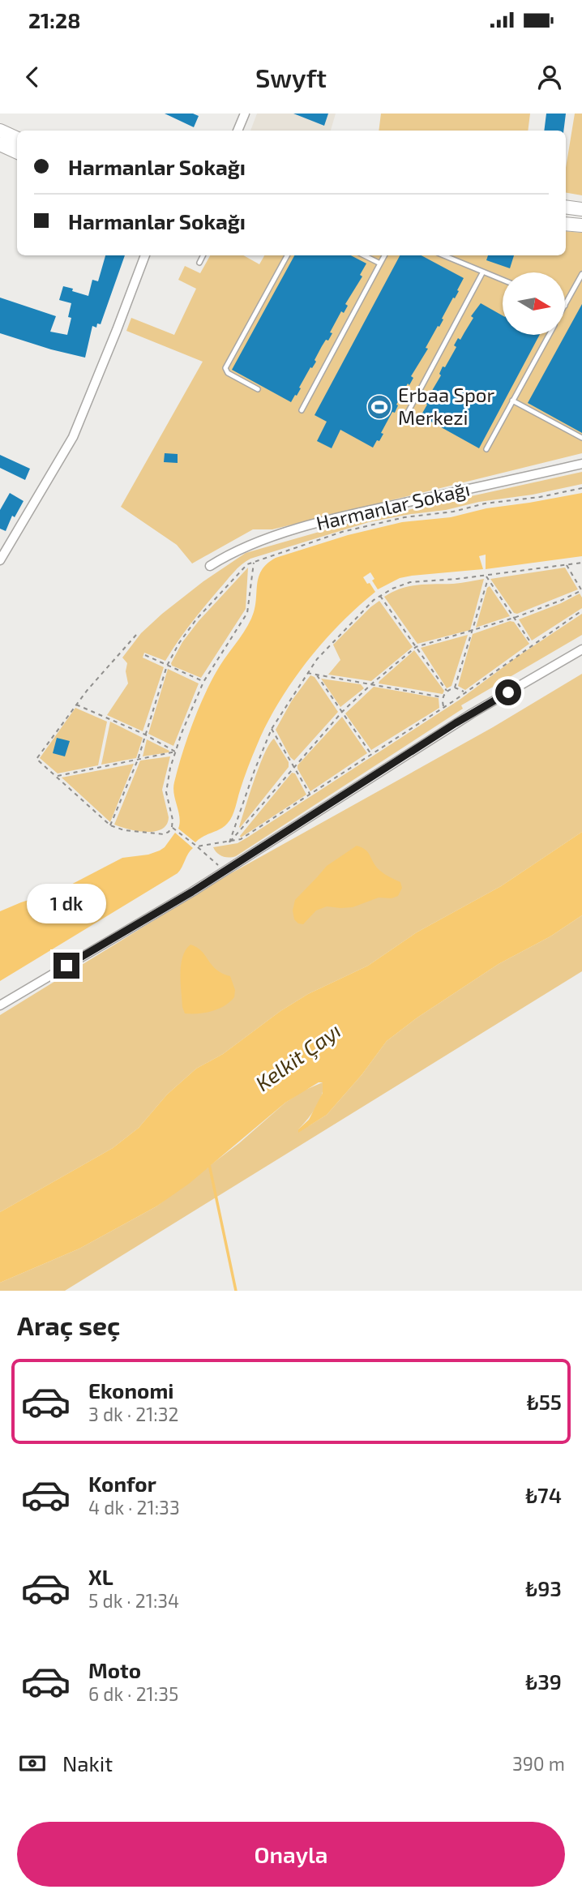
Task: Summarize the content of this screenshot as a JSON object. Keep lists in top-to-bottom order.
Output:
{
  "streets": {
    "street": ["Harmanlar Sokağı"]
  },
  "water": ["Kelkit Çayı"],
  "places": {
    "sports": ["Erbaa Spor Merkezi"]
  },
  "north": "right",
  "page": {
    "status": "21:28",
    "header": "Swyft",
    "banner": ["Harmanlar Sokağı", "Harmanlar Sokağı"],
    "bubble": "1 dk",
    "heading": "Araç seç",
    "list": [
      {
        "name": "Ekonomi",
        "note": "3 dk · 21:32",
        "value": "₺55"
      },
      {
        "name": "Konfor",
        "note": "4 dk · 21:33",
        "value": "₺74"
      },
      {
        "name": "XL",
        "note": "5 dk · 21:34",
        "value": "₺93"
      },
      {
        "name": "Moto",
        "note": "6 dk · 21:35",
        "value": "₺39"
      }
    ],
    "pay": ["Nakit", "390 m"],
    "buttons": "Onayla"
  }
}
